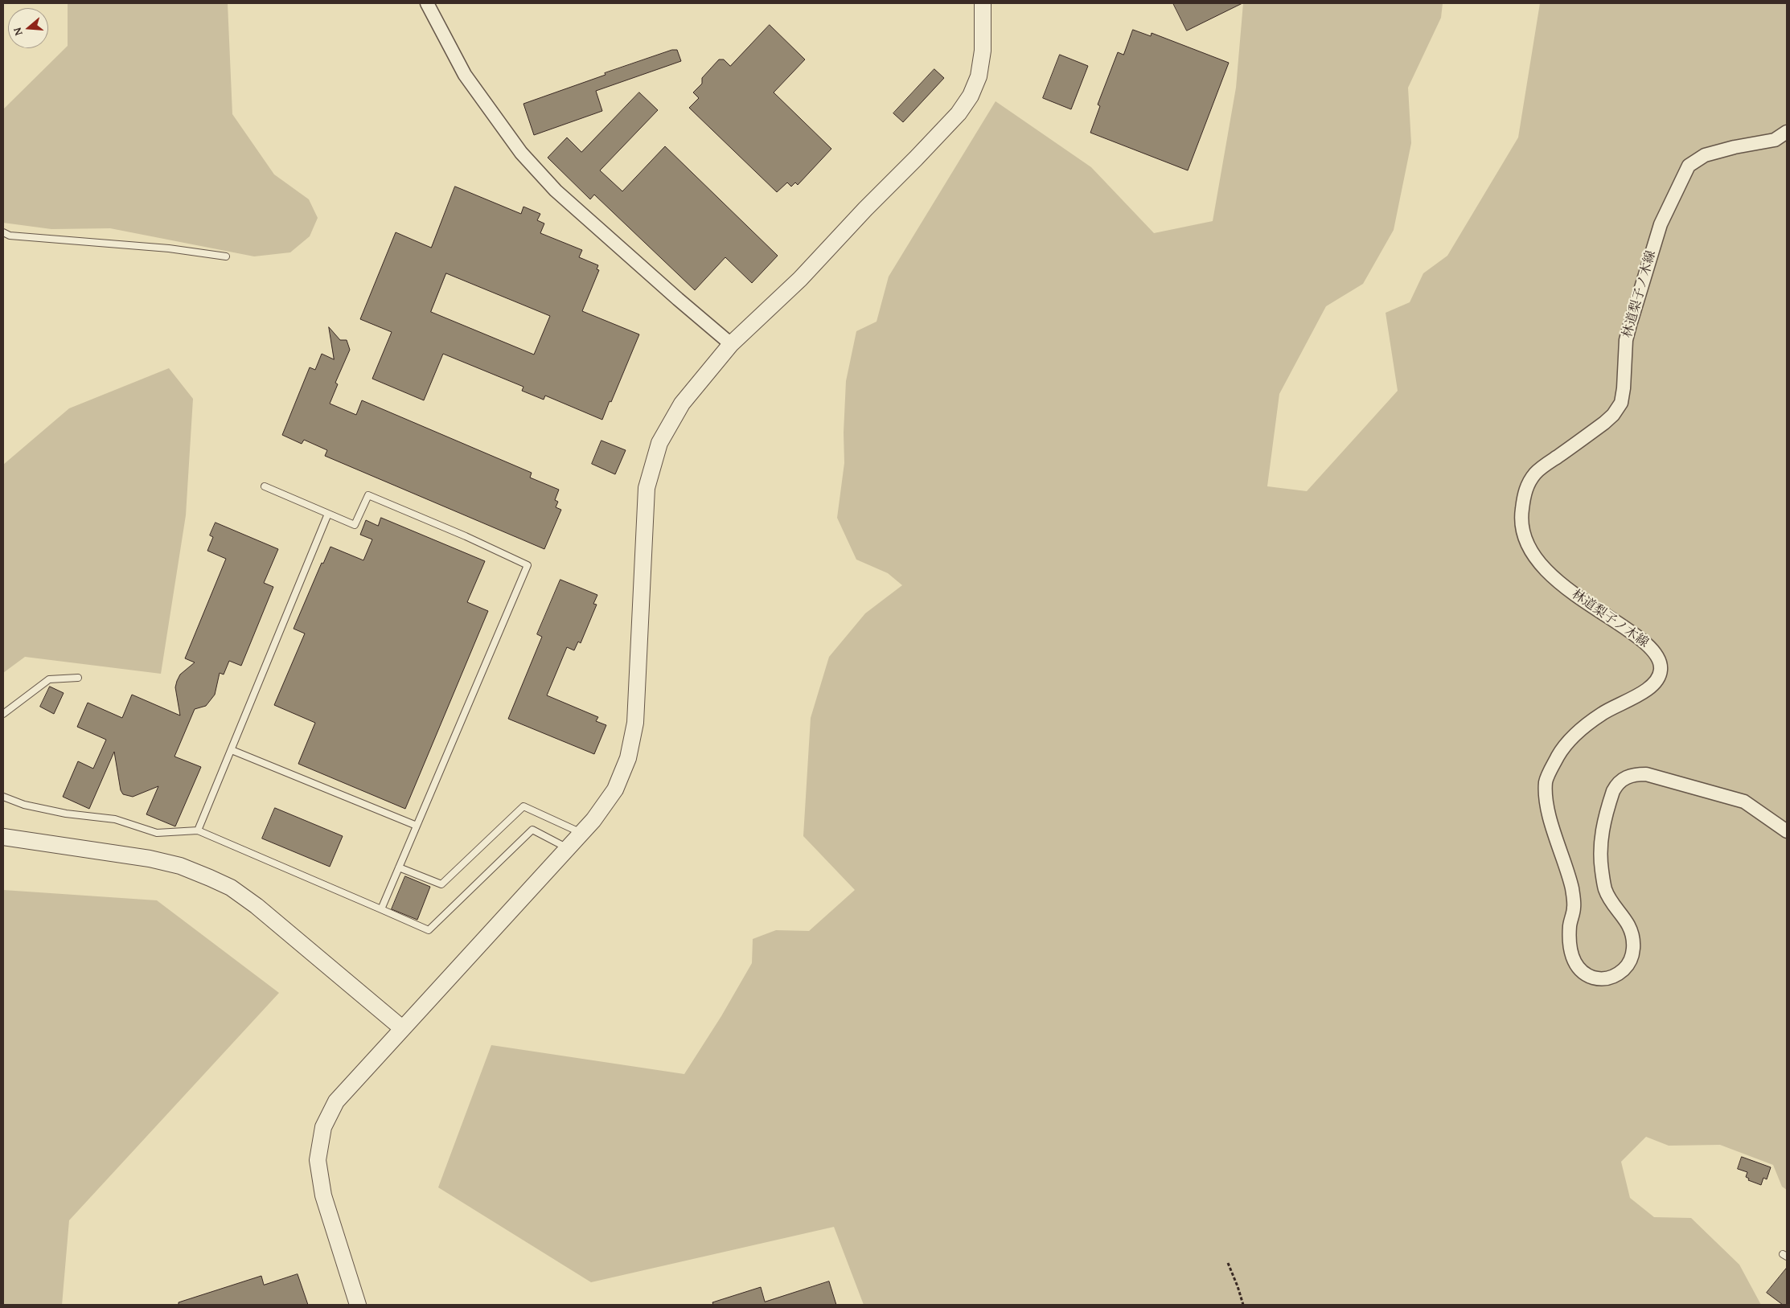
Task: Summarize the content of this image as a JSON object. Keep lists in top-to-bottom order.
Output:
{
  "streets": {
    "street": ["林道梨子ノ木線"]
  },
  "north": "left"
}
